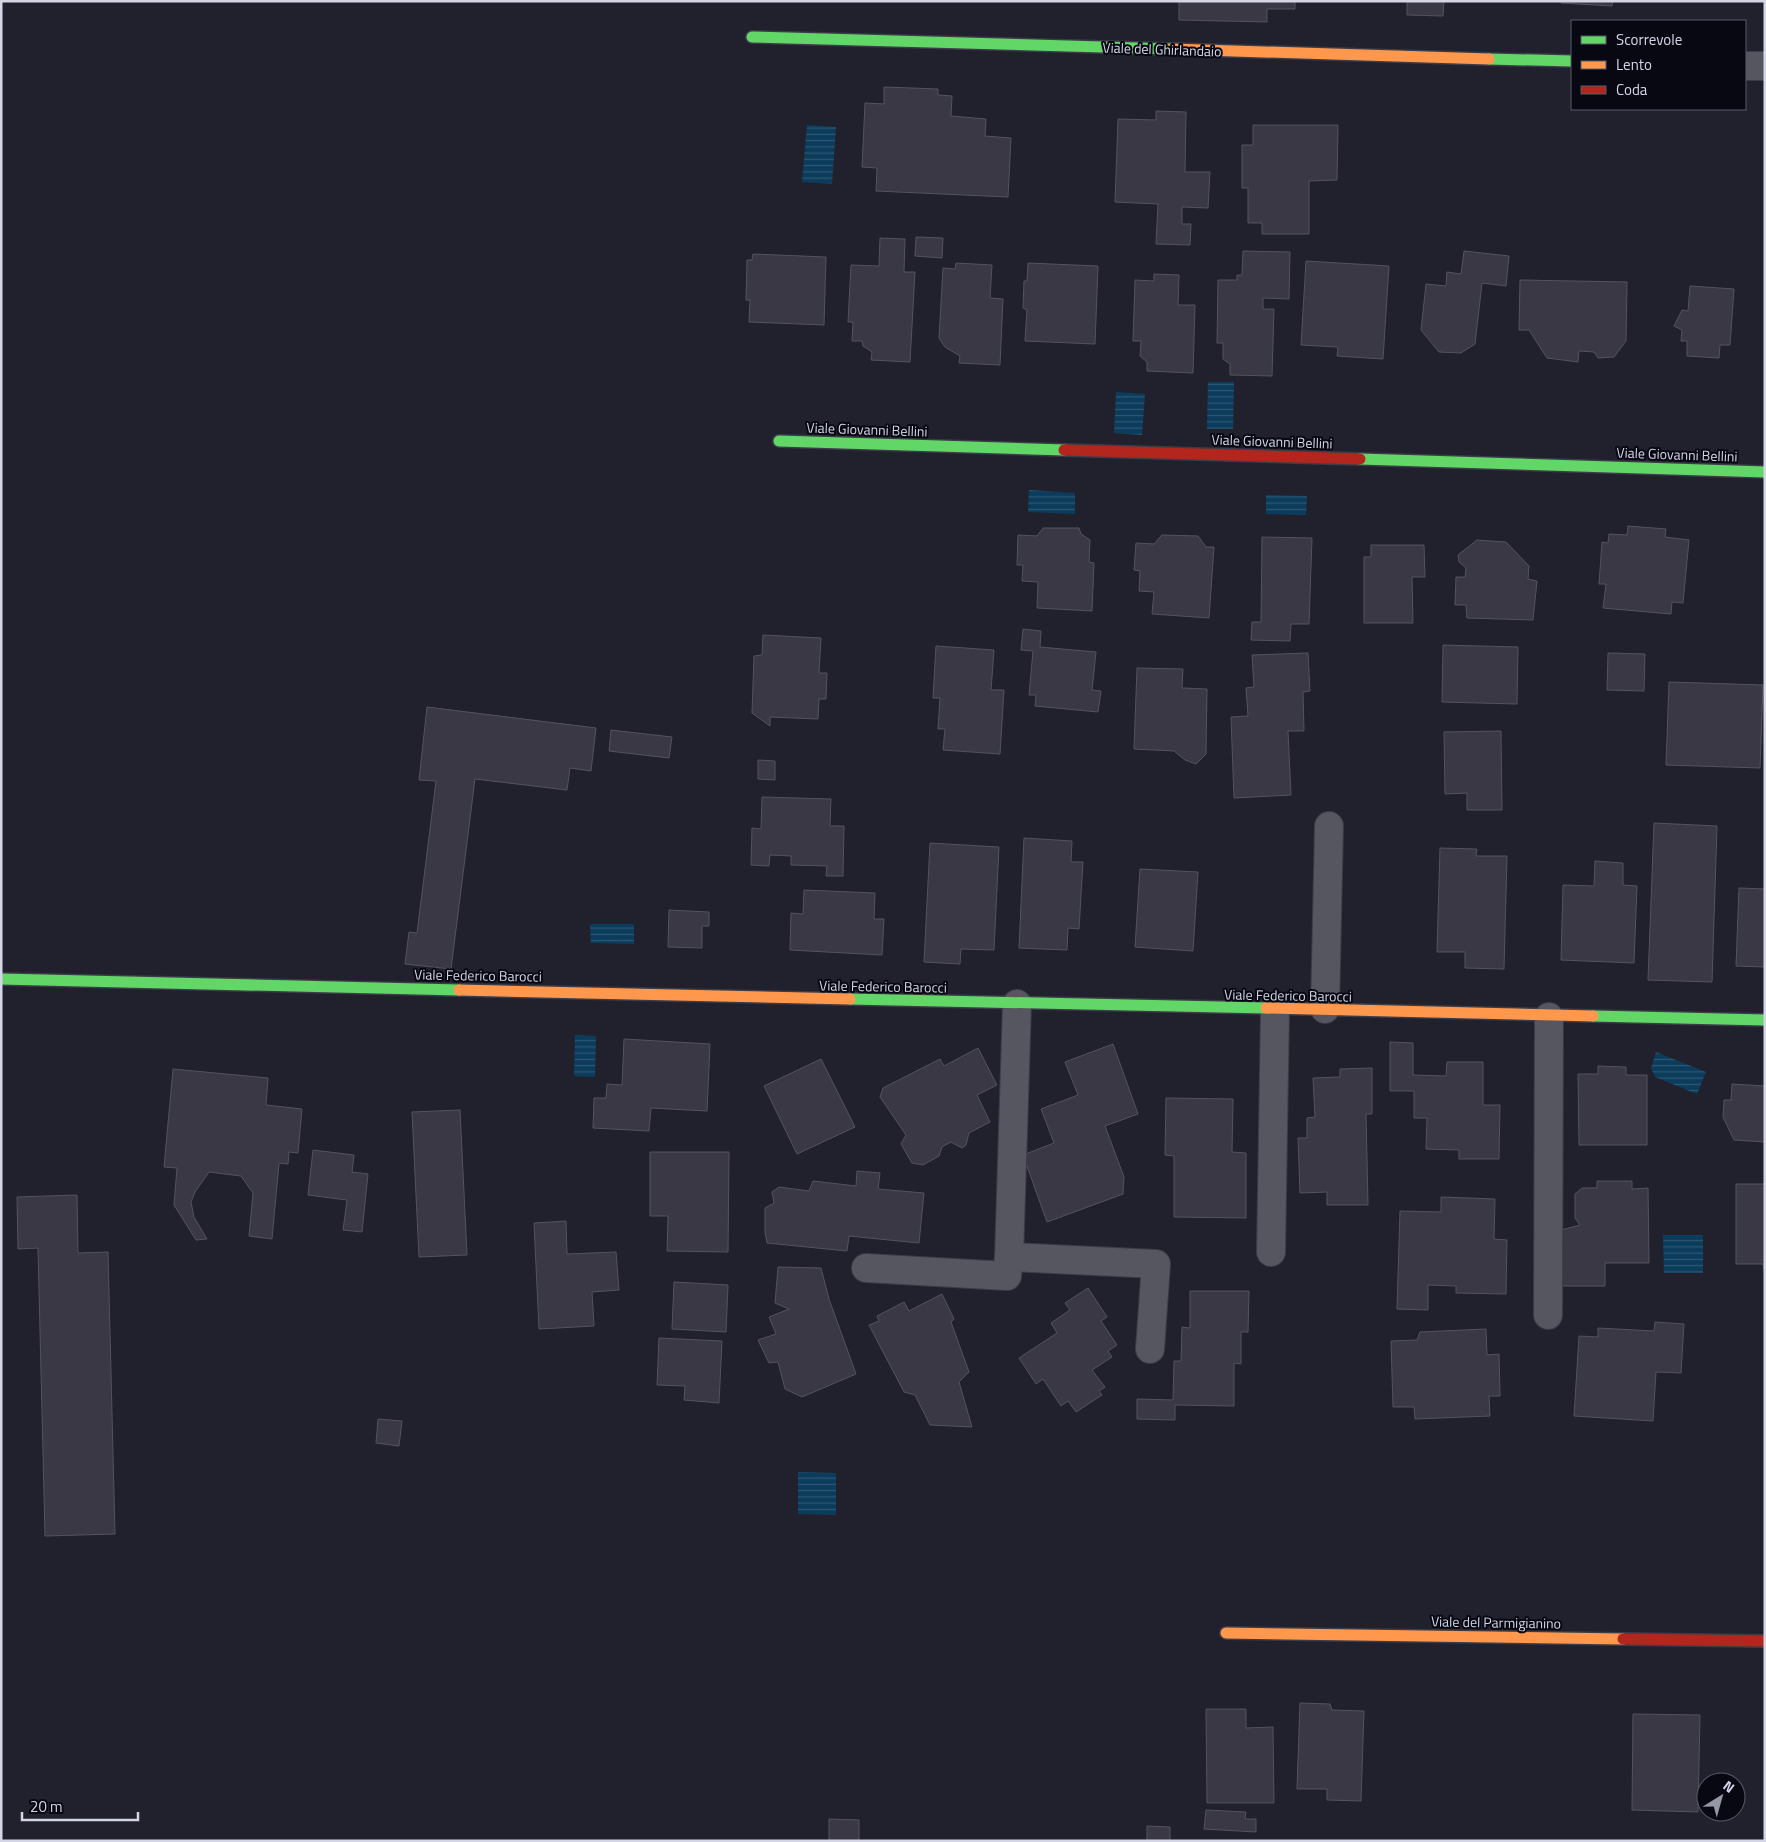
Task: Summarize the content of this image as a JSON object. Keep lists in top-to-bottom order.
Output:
{
  "streets": {
    "street": [
      "Viale del Ghirlandaio",
      "Viale Giovanni Bellini",
      "Viale Federico Barocci",
      "Viale del Parmigianino"
    ]
  },
  "legend": ["Scorrevole", "Lento", "Coda"],
  "scale_bar": "20 m",
  "north": "top right"
}
